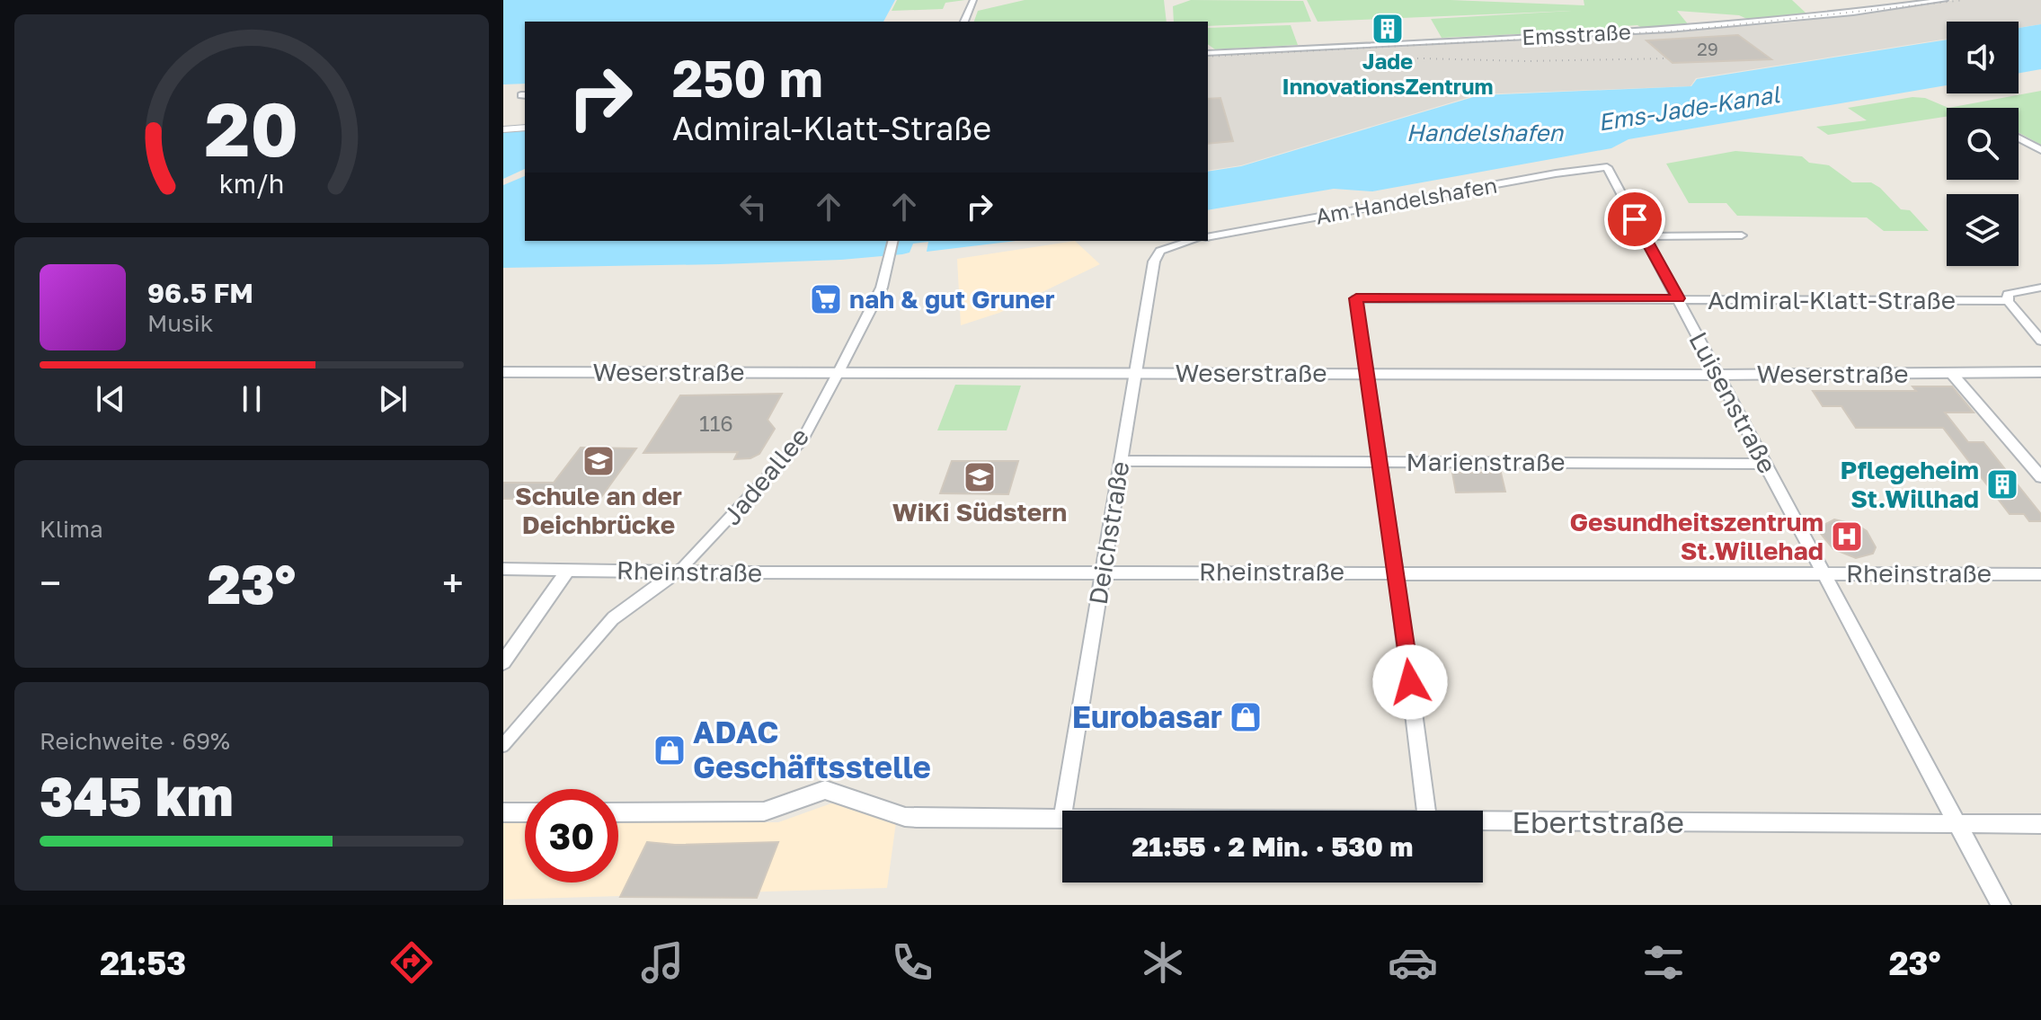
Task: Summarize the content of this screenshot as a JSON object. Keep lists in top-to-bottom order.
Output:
{
  "streets": {
    "street": [
      "Emsstraße",
      "Am Handelshafen",
      "Admiral-Klatt-Straße",
      "Weserstraße",
      "Luisenstraße",
      "Marienstraße",
      "Jadeallee",
      "Deichstraße",
      "Rheinstraße",
      "Ebertstraße"
    ]
  },
  "crossings": [
    ["Am Handelshafen", "Luisenstraße"],
    ["Admiral-Klatt-Straße", "Weserstraße"],
    ["Admiral-Klatt-Straße", "Luisenstraße"],
    ["Weserstraße", "Luisenstraße"],
    ["Weserstraße", "Jadeallee"],
    ["Weserstraße", "Deichstraße"],
    ["Luisenstraße", "Marienstraße"],
    ["Luisenstraße", "Rheinstraße"],
    ["Luisenstraße", "Ebertstraße"],
    ["Marienstraße", "Deichstraße"],
    ["Jadeallee", "Rheinstraße"],
    ["Deichstraße", "Rheinstraße"]
  ],
  "water": ["Ems-Jade-Kanal", "Handelshafen"],
  "places": {
    "building": ["Jade InnovationsZentrum", "Pflegeheim St.Willhad"],
    "supermarket": ["nah & gut Gruner"],
    "school or university": ["Schule an der Deichbrücke", "WiKi Südstern"],
    "hospital": ["Gesundheitszentrum St.Willehad"],
    "shop": ["Eurobasar", "ADAC Geschäftsstelle"]
  },
  "house_numbers": ["29", "116"],
  "page": {
    "turn": ["250 m", "Admiral-Klatt-Straße"],
    "song": ["96.5 FM", "Musik"],
    "tile": [
      "Klima",
      ["Reichweite · 69%", "345 km"]
    ],
    "heat": ["−", "23°", "+"],
    "limit": "30",
    "trip": "21:55 · 2 Min. · 530 m",
    "tabs": ["21:53", "23°"],
    "gauge": ["20", "km/h"]
  }
}
